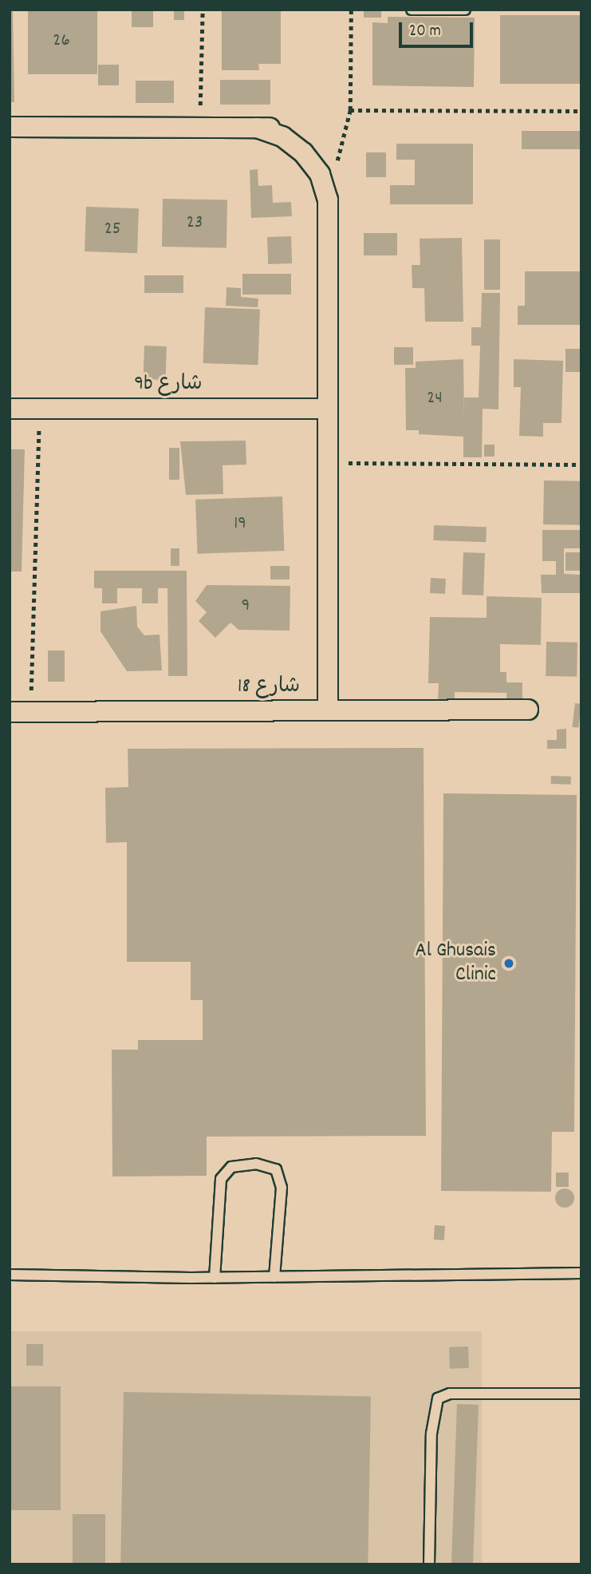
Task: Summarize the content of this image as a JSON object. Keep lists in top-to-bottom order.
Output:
{
  "streets": {
    "street": ["9b شارع", "شارع 18"]
  },
  "places": ["Al Ghusais Clinic"],
  "house_numbers": [
    "26",
    "23",
    "25",
    "24",
    "19",
    "9"
  ],
  "scale_bar": "20 m"
}
